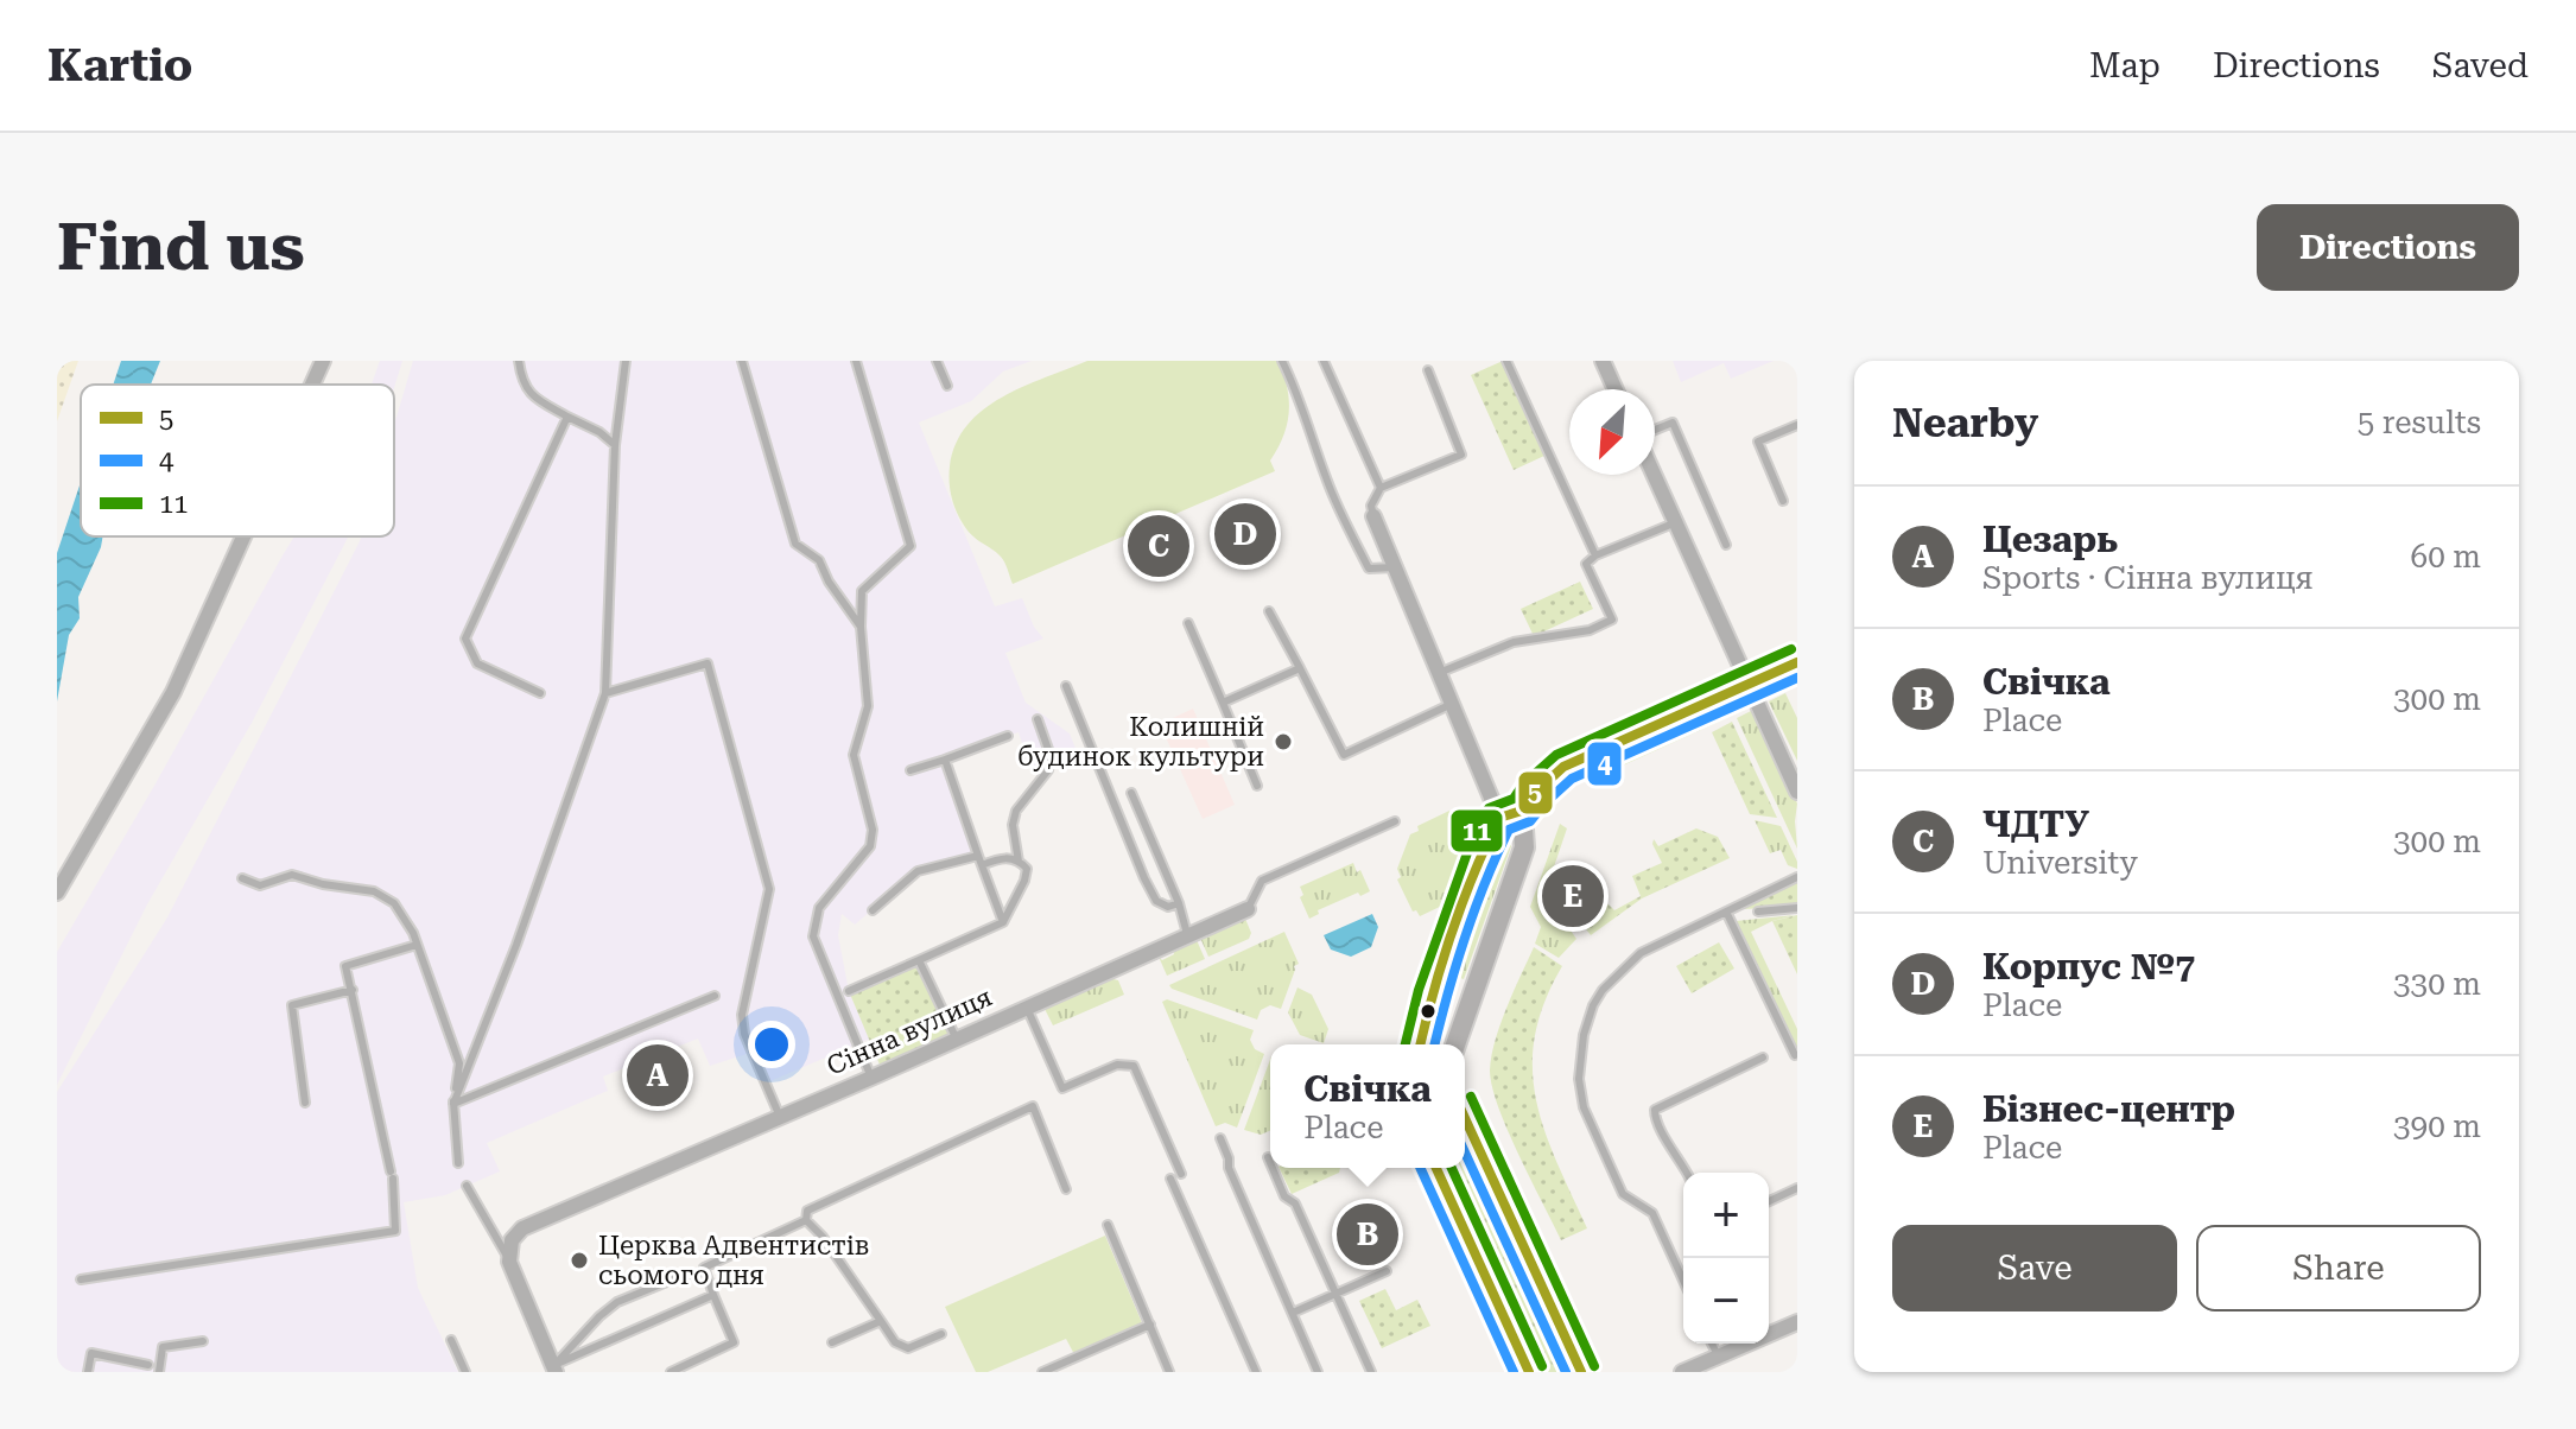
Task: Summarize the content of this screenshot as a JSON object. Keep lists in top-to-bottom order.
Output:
{
  "streets": {
    "street": ["Сінна вулиця"]
  },
  "places": ["Колишній будинок культури", "Церква Адвентистів сьомого дня"],
  "lines": ["transit line 11", "transit line 5", "transit line 4"],
  "legend": ["5", "4", "11"],
  "north": "bottom left",
  "page": {
    "header": "Kartio",
    "nav": ["Map", "Directions", "Saved"],
    "buttons": [
      "Directions",
      ["Save", "Share"]
    ],
    "title": "Find us",
    "heading": ["Nearby", "5 results"],
    "list": [
      {
        "mark": "A",
        "name": "Цезарь",
        "note": "Sports · Сінна вулиця",
        "value": "60 m"
      },
      {
        "mark": "B",
        "name": "Свічка",
        "note": "Place",
        "value": "300 m"
      },
      {
        "mark": "C",
        "name": "ЧДТУ",
        "note": "University",
        "value": "300 m"
      },
      {
        "mark": "D",
        "name": "Корпус №7",
        "note": "Place",
        "value": "330 m"
      },
      {
        "mark": "E",
        "name": "Бізнес-центр",
        "note": "Place",
        "value": "390 m"
      }
    ],
    "pins": [
      "D",
      "C",
      "E",
      "A",
      "B"
    ],
    "popup": ["Свічка", "Place"],
    "map_buttons": ["+", "−"]
  }
}
